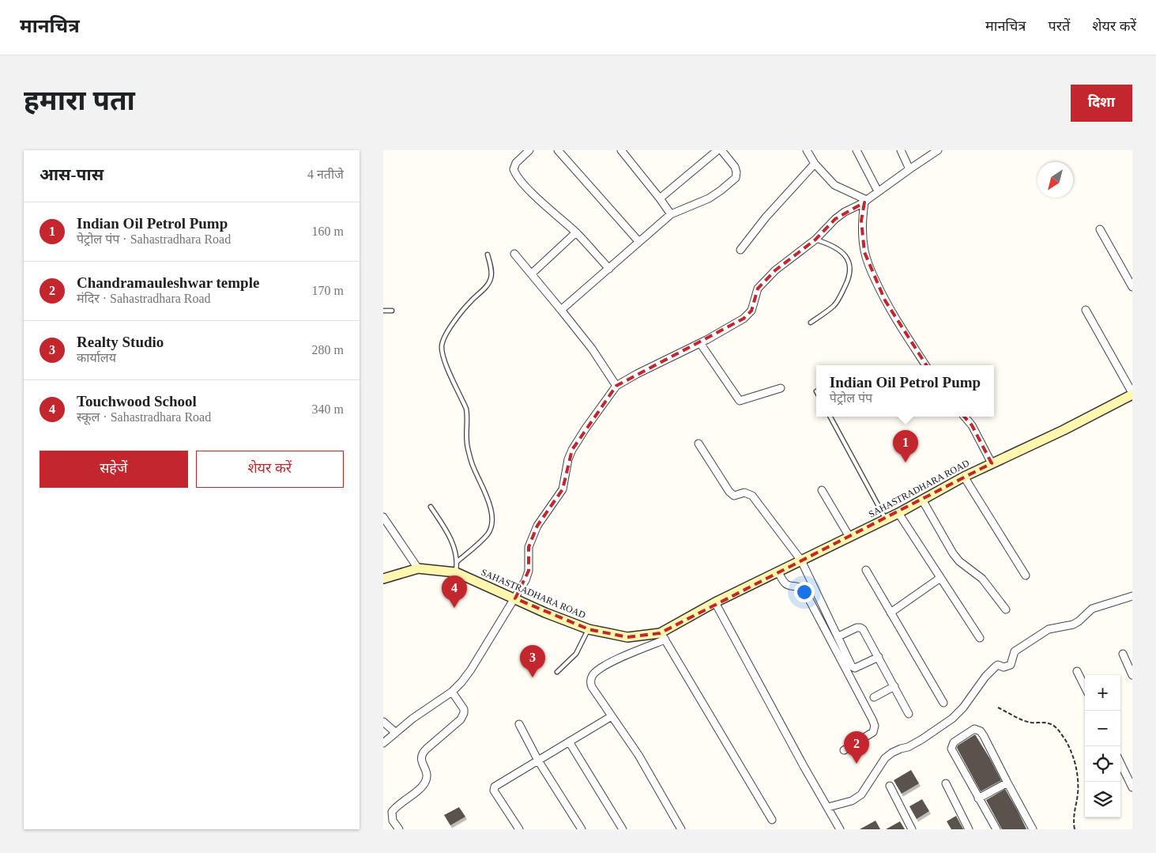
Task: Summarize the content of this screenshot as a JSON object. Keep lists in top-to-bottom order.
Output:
{
  "streets": {
    "main road": ["SAHASTRADHARA ROAD"]
  },
  "north": "bottom left",
  "page": {
    "header": "मानचित्र",
    "nav": ["मानचित्र", "परतें", "शेयर करें"],
    "buttons": [
      "दिशा",
      ["सहेजें", "शेयर करें"]
    ],
    "title": "हमारा पता",
    "heading": ["आस-पास", "4 नतीजे"],
    "list": [
      {
        "mark": "1",
        "name": "Indian Oil Petrol Pump",
        "note": "पेट्रोल पंप · Sahastradhara Road",
        "value": "160 m"
      },
      {
        "mark": "2",
        "name": "Chandramauleshwar temple",
        "note": "मंदिर · Sahastradhara Road",
        "value": "170 m"
      },
      {
        "mark": "3",
        "name": "Realty Studio",
        "note": "कार्यालय",
        "value": "280 m"
      },
      {
        "mark": "4",
        "name": "Touchwood School",
        "note": "स्कूल · Sahastradhara Road",
        "value": "340 m"
      }
    ],
    "popup": ["Indian Oil Petrol Pump", "पेट्रोल पंप"],
    "pins": [
      "1",
      "4",
      "3",
      "2"
    ],
    "map_buttons": ["+", "−"]
  }
}
